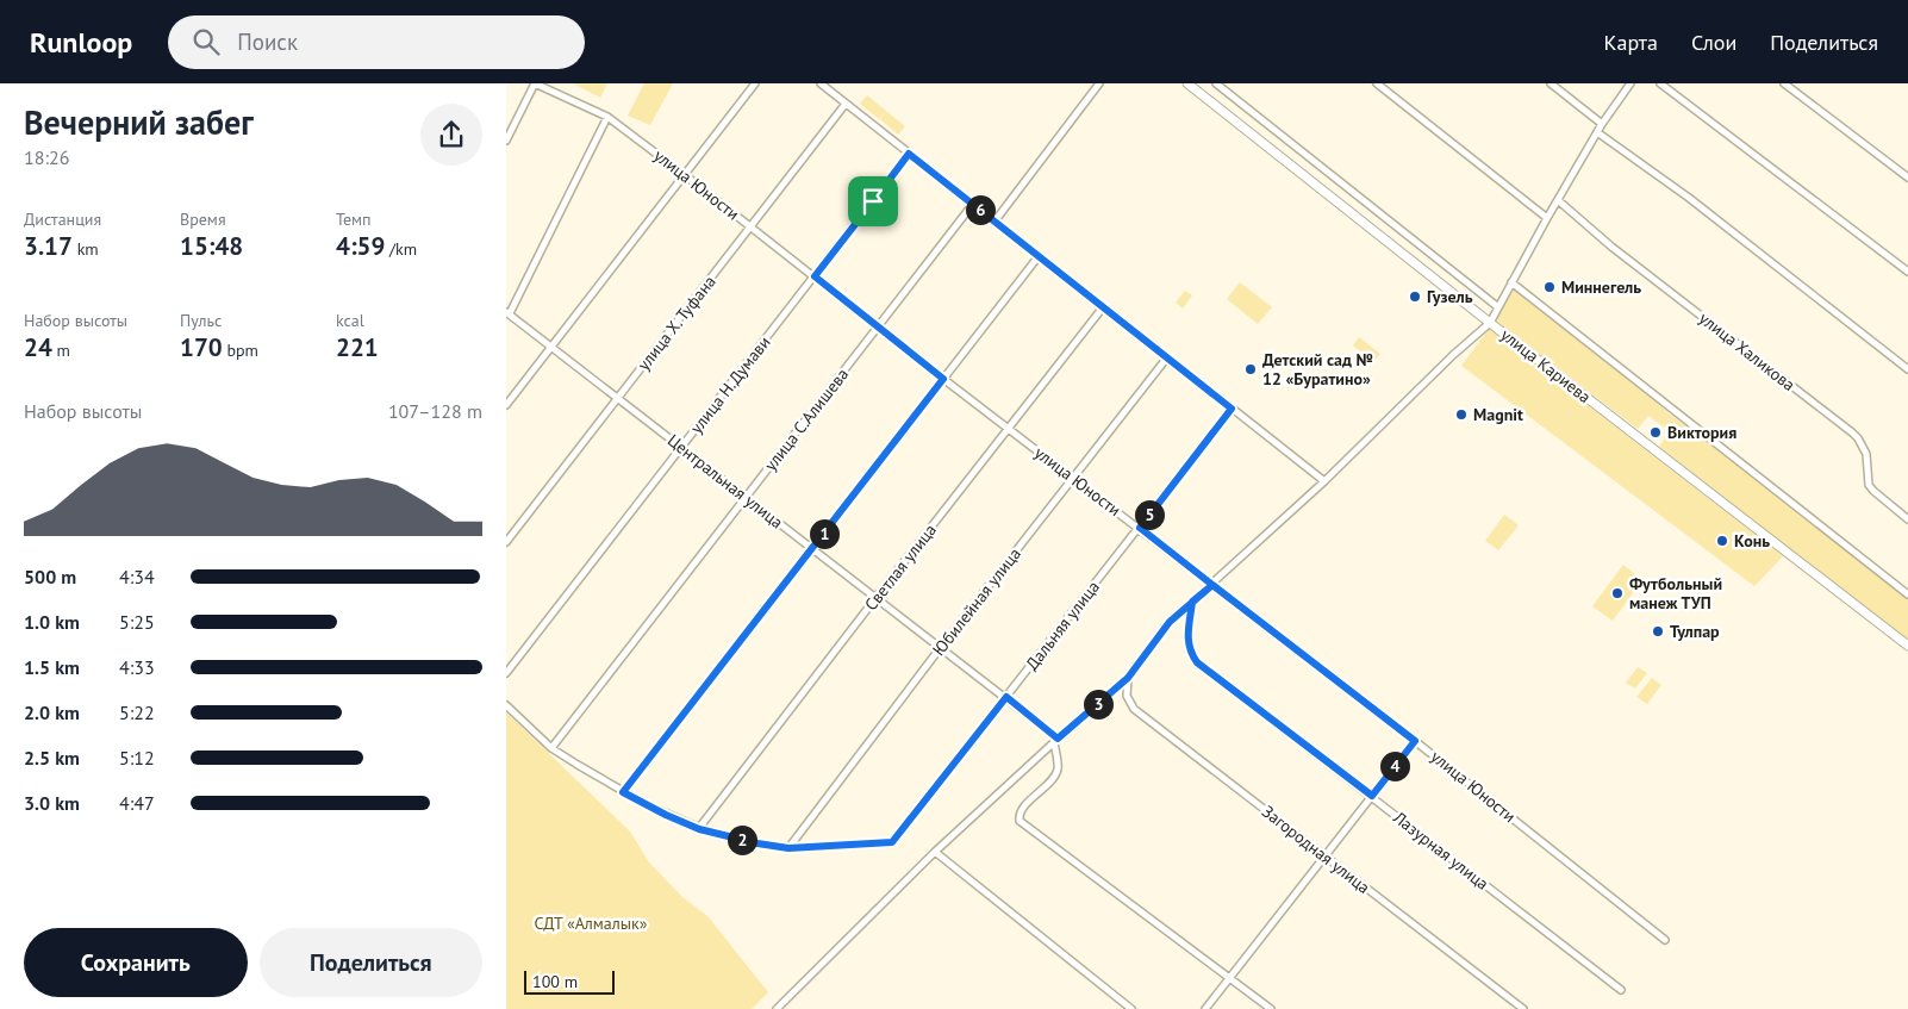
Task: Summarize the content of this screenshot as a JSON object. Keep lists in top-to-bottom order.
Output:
{
  "streets": {
    "main road": ["улица Кариева"],
    "street": [
      "улица Юности",
      "улица Х. Туфана",
      "улица Халикова",
      "улица Н.Думави",
      "улица С.Алишева",
      "Центральная улица",
      "Светлая улица",
      "Юбилейная улица",
      "Дальняя улица",
      "Загородная улица",
      "Лазурная улица"
    ]
  },
  "crossings": [
    ["улица Юности", "улица Х. Туфана"],
    ["улица Юности", "улица Н.Думави"],
    ["улица Юности", "улица С.Алишева"],
    ["улица Юности", "Светлая улица"],
    ["улица Юности", "Юбилейная улица"],
    ["улица Юности", "Дальняя улица"],
    ["улица Х. Туфана", "Центральная улица"],
    ["улица Н.Думави", "Центральная улица"],
    ["улица С.Алишева", "Центральная улица"],
    ["Центральная улица", "Светлая улица"],
    ["Центральная улица", "Юбилейная улица"],
    ["Центральная улица", "Дальняя улица"],
    ["Юбилейная улица", "Дальняя улица"]
  ],
  "parks": ["СДТ «Алмалык»"],
  "places": [
    "Миннегель",
    "Гузель",
    "Детский сад № 12 «Буратино»",
    "Magnit",
    "Виктория",
    "Конь",
    "Футбольный манеж ТУП",
    "Тулпар"
  ],
  "scale_bar": "100 m",
  "page": {
    "header": "Runloop",
    "search": "Поиск",
    "nav": ["Карта", "Слои", "Поделиться"],
    "heading": ["Вечерний забег", "18:26"],
    "stats": [
      ["Дистанция", "3.17 km"],
      ["Время", "15:48"],
      ["Темп", "4:59 /km"],
      ["Набор высоты", "24 m"],
      ["Пульс", "170 bpm"],
      ["kcal", "221"]
    ],
    "pins": [
      "6",
      "5",
      "1",
      "3",
      "4",
      "2"
    ],
    "chart": ["Набор высоты", "107–128 m"],
    "list": [
      {
        "name": "500 m",
        "note": "4:34"
      },
      {
        "name": "1.0 km",
        "note": "5:25"
      },
      {
        "name": "1.5 km",
        "note": "4:33"
      },
      {
        "name": "2.0 km",
        "note": "5:22"
      },
      {
        "name": "2.5 km",
        "note": "5:12"
      },
      {
        "name": "3.0 km",
        "note": "4:47"
      }
    ],
    "buttons": ["Сохранить", "Поделиться"],
    "scale": "100 m"
  }
}
